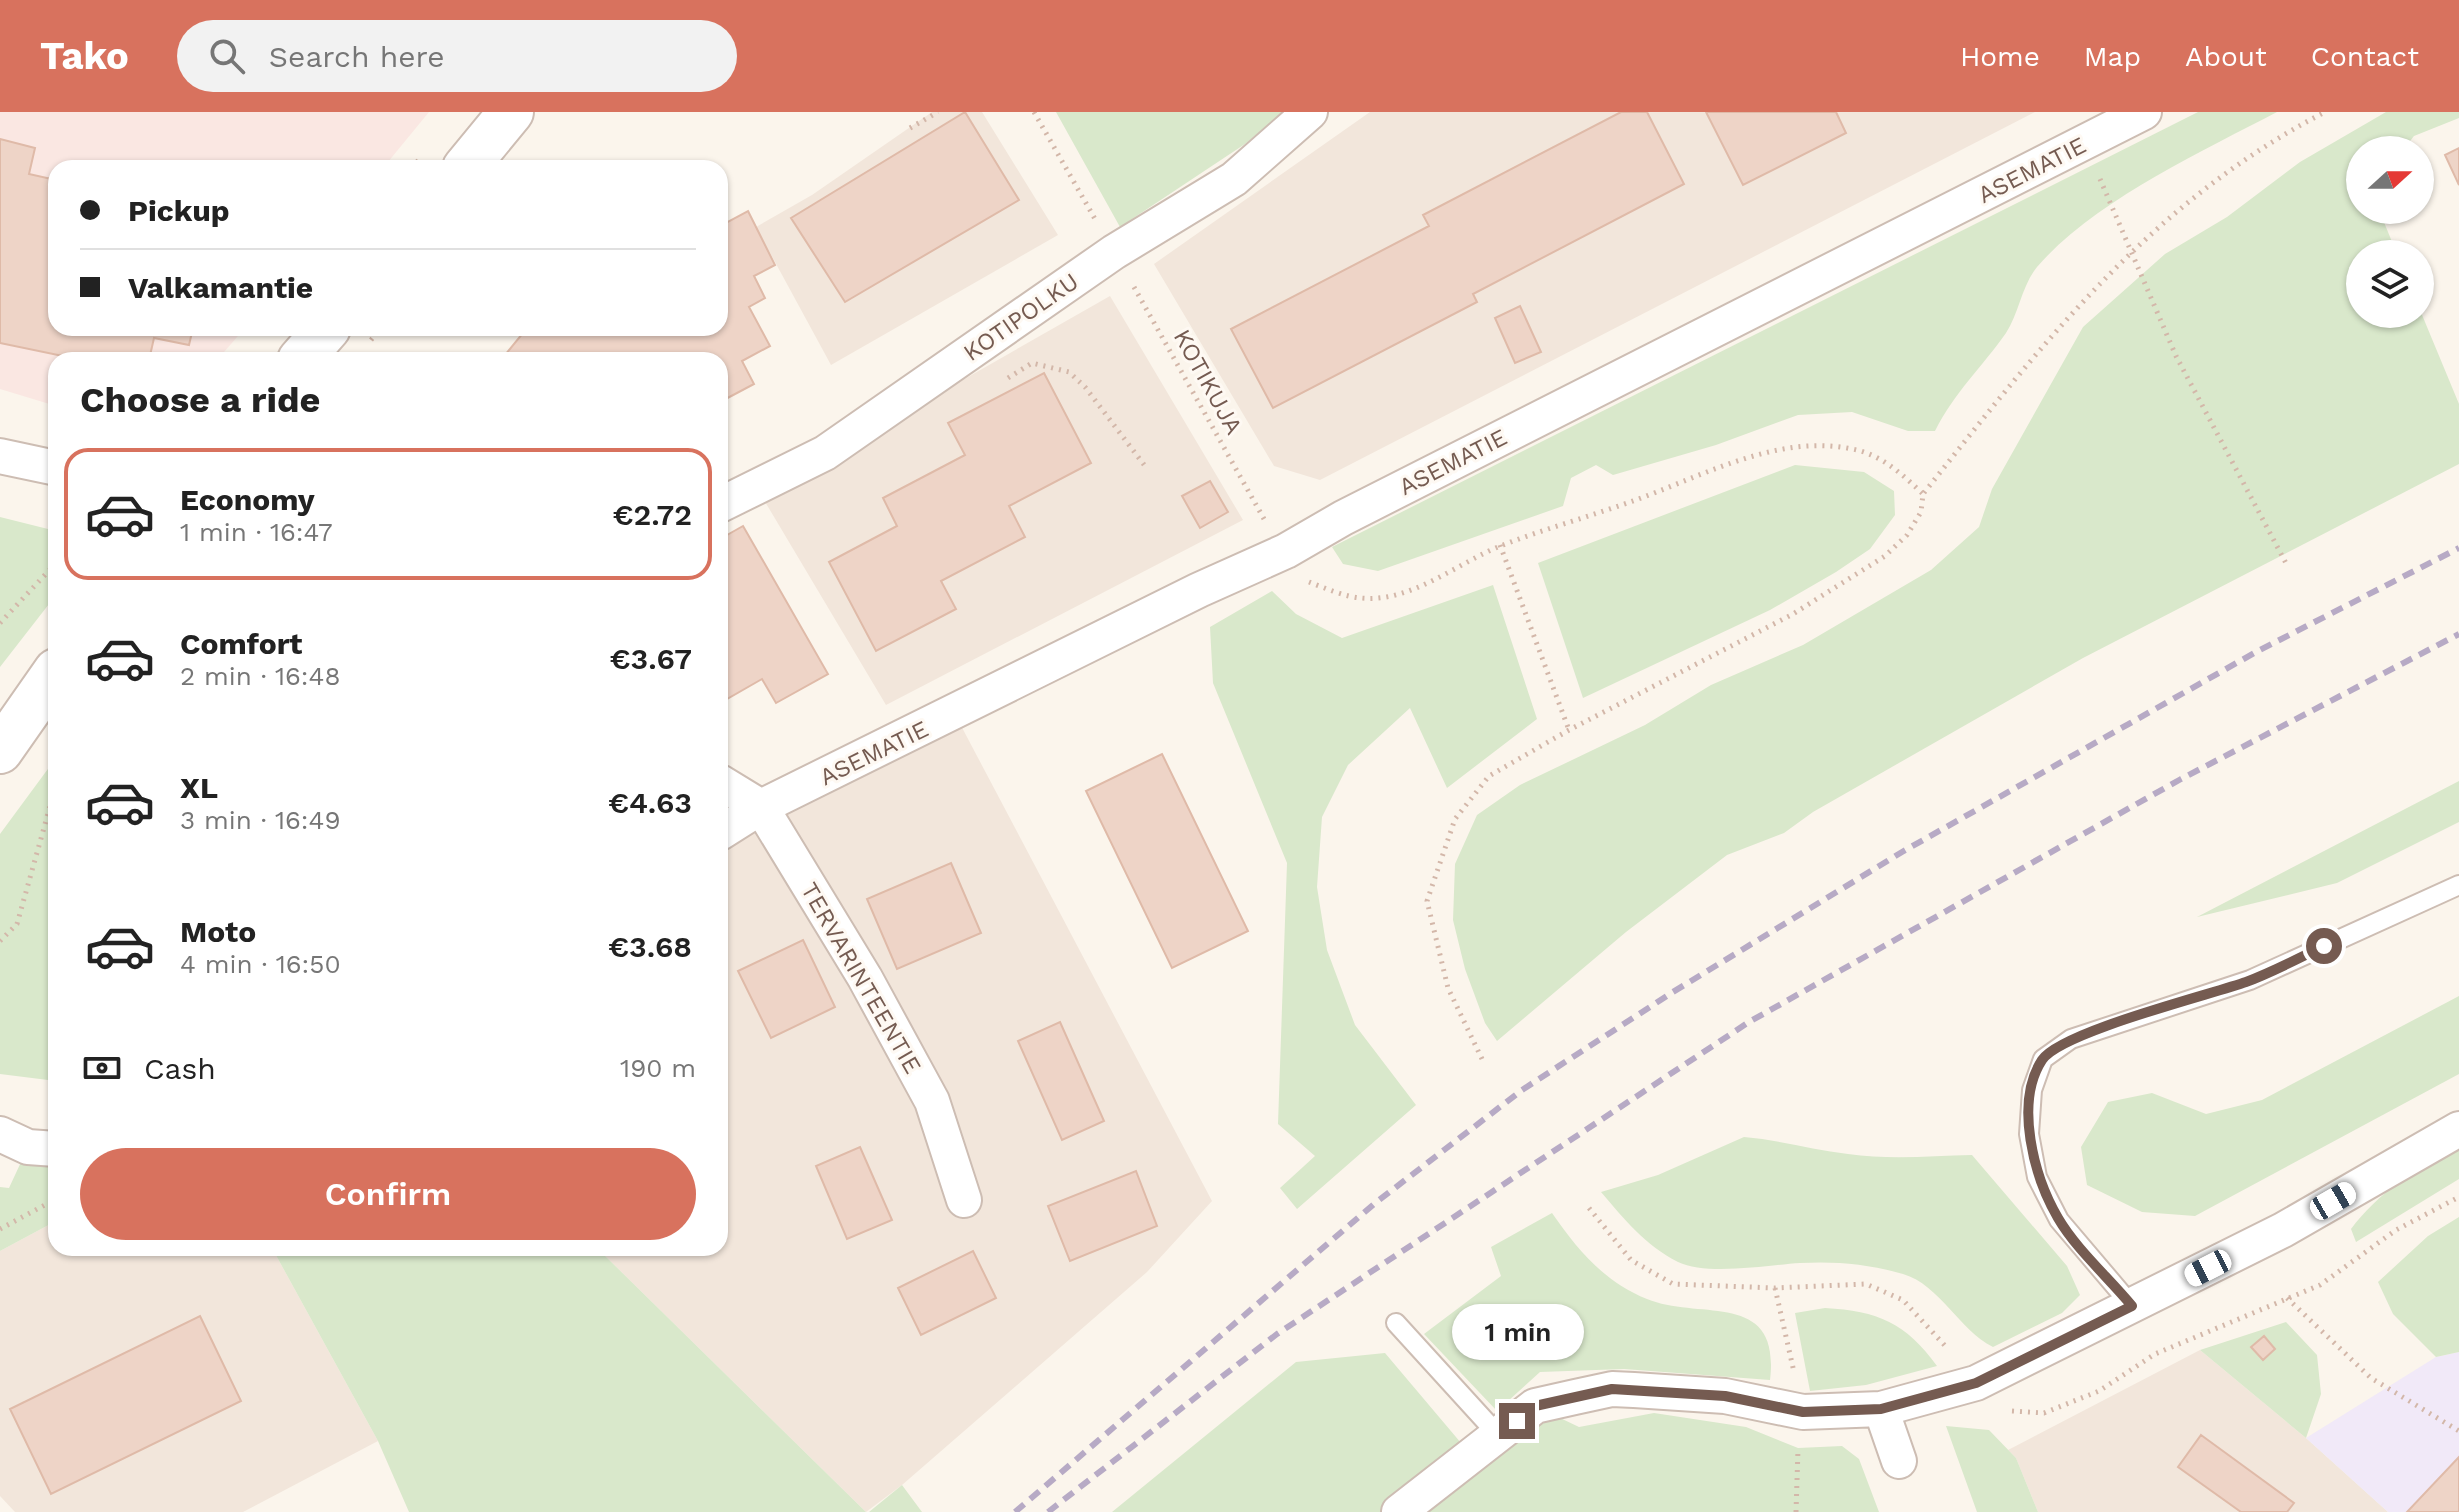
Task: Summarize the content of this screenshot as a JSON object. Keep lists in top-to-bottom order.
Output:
{
  "streets": {
    "street": ["ASEMATIE", "KOTIPOLKU", "TERVARINTEENTIE"],
    "path": ["KOTIKUJA"]
  },
  "crossings": [
    ["ASEMATIE", "KOTIKUJA"],
    ["ASEMATIE", "TERVARINTEENTIE"],
    ["KOTIPOLKU", "KOTIKUJA"]
  ],
  "north": "right",
  "page": {
    "header": "Tako",
    "search": "Search here",
    "nav": [
      "Home",
      "Map",
      "About",
      "Contact"
    ],
    "banner": ["Pickup", "Valkamantie"],
    "heading": "Choose a ride",
    "list": [
      {
        "name": "Economy",
        "note": "1 min · 16:47",
        "value": "€2.72"
      },
      {
        "name": "Comfort",
        "note": "2 min · 16:48",
        "value": "€3.67"
      },
      {
        "name": "XL",
        "note": "3 min · 16:49",
        "value": "€4.63"
      },
      {
        "name": "Moto",
        "note": "4 min · 16:50",
        "value": "€3.68"
      }
    ],
    "pay": ["Cash", "190 m"],
    "buttons": "Confirm",
    "bubble": "1 min"
  }
}
